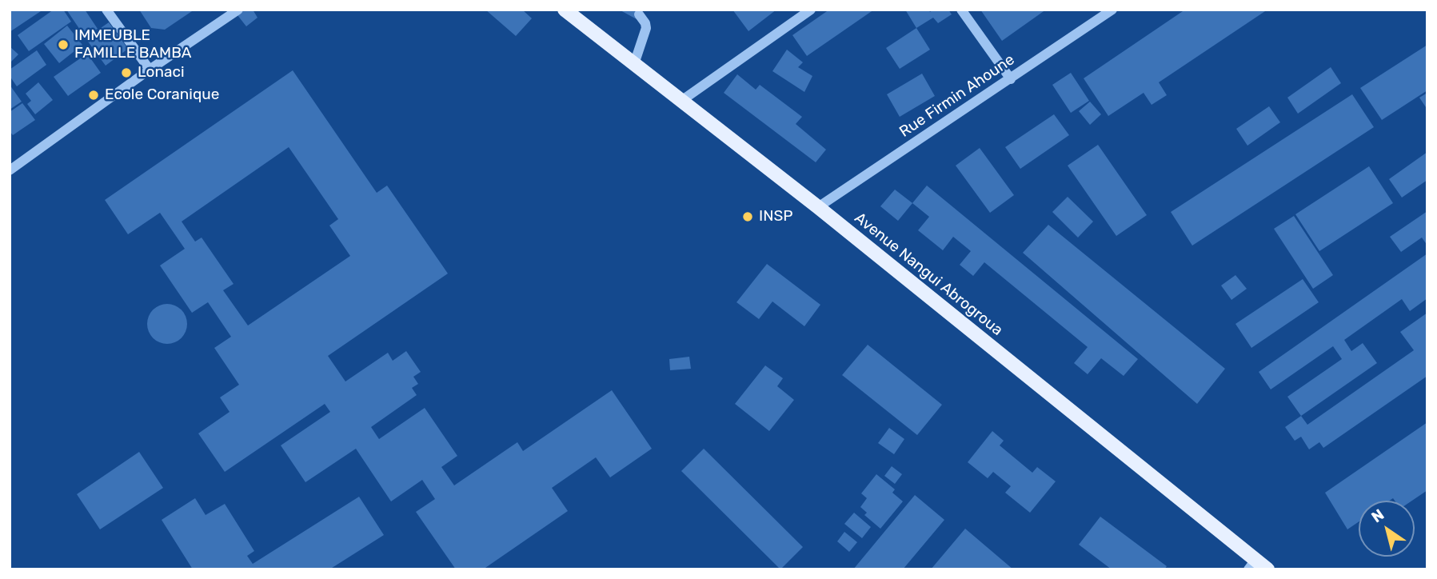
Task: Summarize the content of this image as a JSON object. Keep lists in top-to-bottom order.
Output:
{
  "streets": {
    "main road": ["Avenue Nangui Abrogroua"],
    "street": ["Rue Firmin Ahoune"]
  },
  "crossings": [
    ["Rue Firmin Ahoune", "Avenue Nangui Abrogroua"]
  ],
  "places": [
    "IMMEUBLE FAMILLE BAMBA",
    "Lonaci",
    "Ecole Coranique",
    "INSP"
  ],
  "north": "top left"
}
